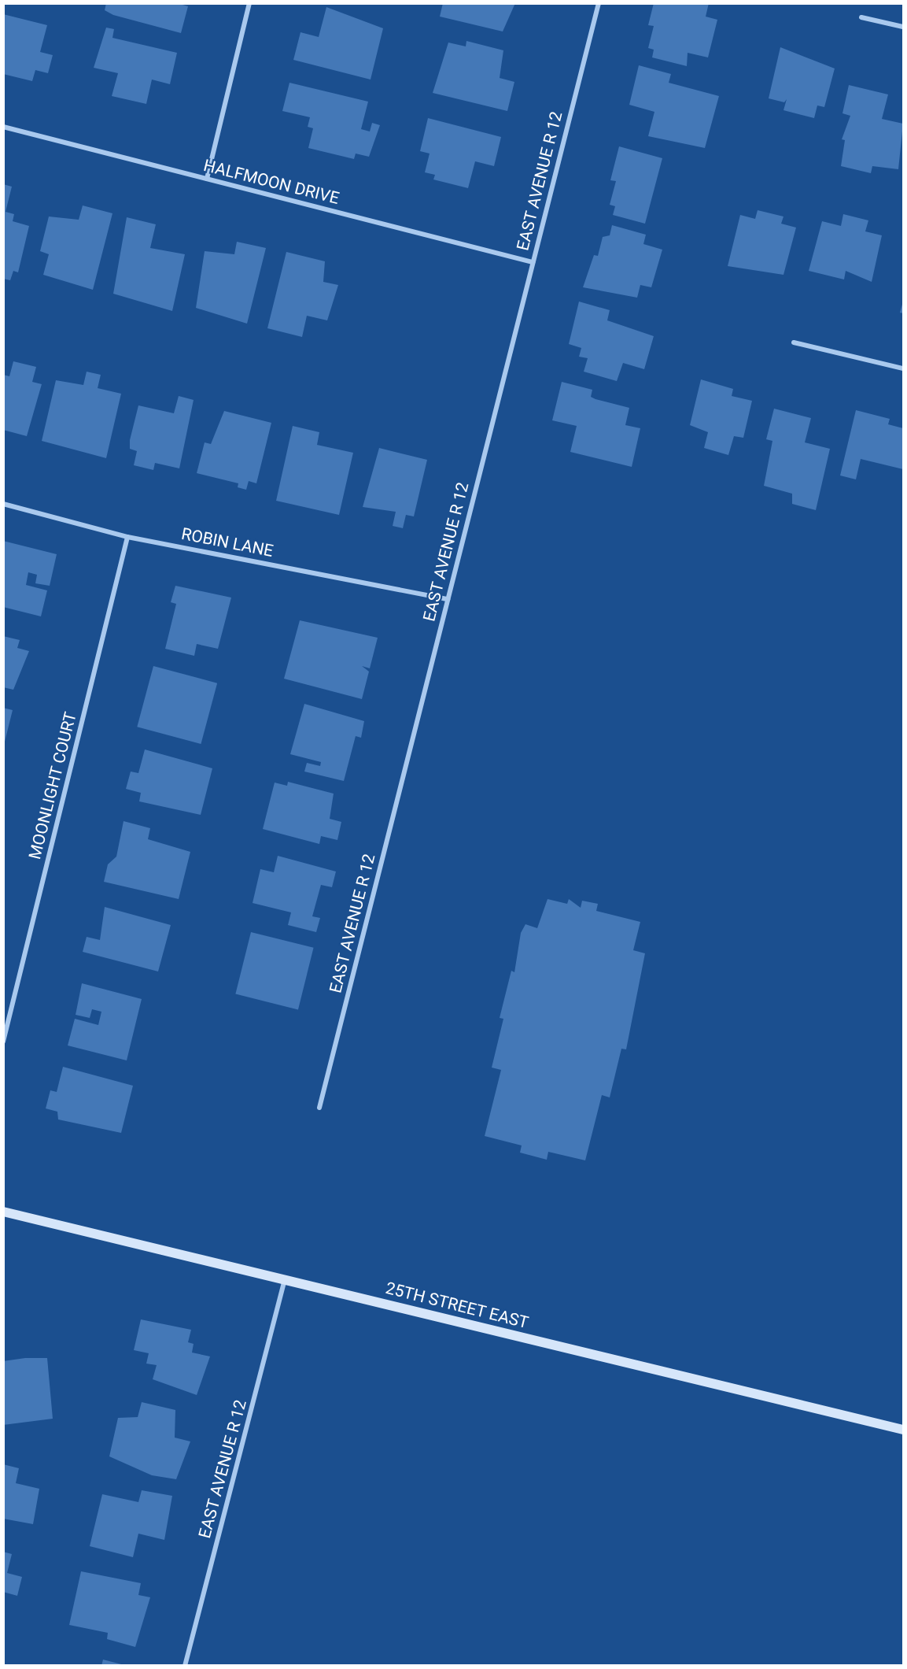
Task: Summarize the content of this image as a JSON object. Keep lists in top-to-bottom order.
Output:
{
  "streets": {
    "main road": ["25TH STREET EAST"],
    "street": [
      "EAST AVENUE R 12",
      "HALFMOON DRIVE",
      "ROBIN LANE",
      "MOONLIGHT COURT"
    ]
  },
  "crossings": [
    ["EAST AVENUE R 12", "HALFMOON DRIVE"],
    ["EAST AVENUE R 12", "ROBIN LANE"],
    ["EAST AVENUE R 12", "25TH STREET EAST"],
    ["ROBIN LANE", "MOONLIGHT COURT"]
  ]
}
